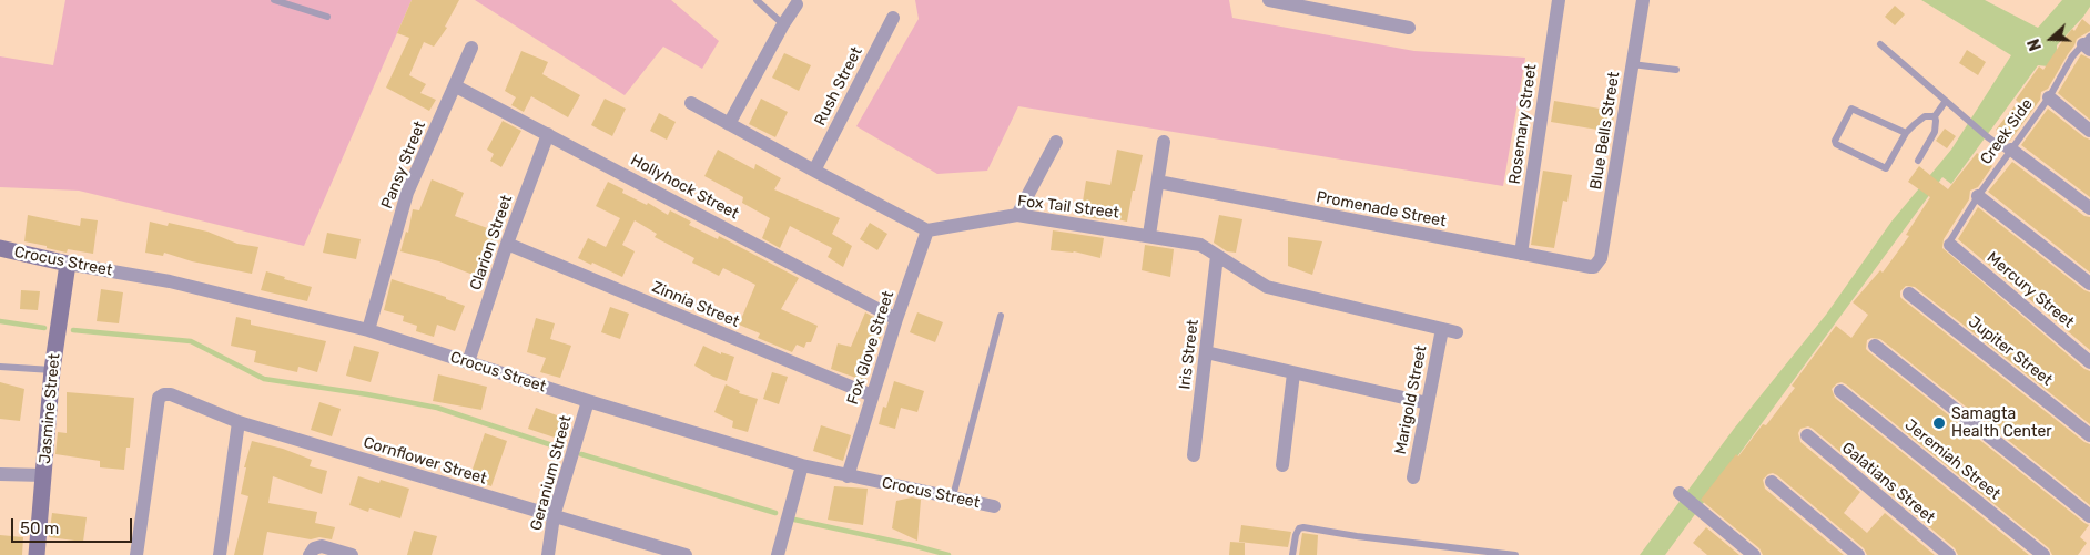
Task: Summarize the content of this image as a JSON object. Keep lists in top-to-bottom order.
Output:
{
  "streets": {
    "street": [
      "Rush Street",
      "Rosemary Street",
      "Blue Bells Street",
      "Pansy Street",
      "Hollyhock Street",
      "Fox Tail Street",
      "Promenade Street",
      "Clarion Street",
      "Crocus Street",
      "Mercury Street",
      "Zinnia Street",
      "Fox Glove Street",
      "Jupiter Street",
      "Iris Street",
      "Marigold Street",
      "Jasmine Street",
      "Jeremiah Street",
      "Cornflower Street",
      "Geranium Street",
      "Galatians Street"
    ],
    "lane": ["Creek Side"]
  },
  "crossings": [
    ["Rosemary Street", "Promenade Street"],
    ["Blue Bells Street", "Promenade Street"],
    ["Creek Side", "Mercury Street"],
    ["Pansy Street", "Hollyhock Street"],
    ["Pansy Street", "Crocus Street"],
    ["Hollyhock Street", "Clarion Street"],
    ["Hollyhock Street", "Fox Glove Street"],
    ["Fox Tail Street", "Fox Glove Street"],
    ["Fox Tail Street", "Iris Street"],
    ["Fox Tail Street", "Marigold Street"],
    ["Clarion Street", "Crocus Street"],
    ["Clarion Street", "Zinnia Street"],
    ["Crocus Street", "Fox Glove Street"],
    ["Crocus Street", "Jasmine Street"],
    ["Crocus Street", "Geranium Street"],
    ["Zinnia Street", "Fox Glove Street"],
    ["Cornflower Street", "Geranium Street"]
  ],
  "places": ["Samagta Health Center"],
  "scale_bar": "50 m",
  "north": "left"
}
